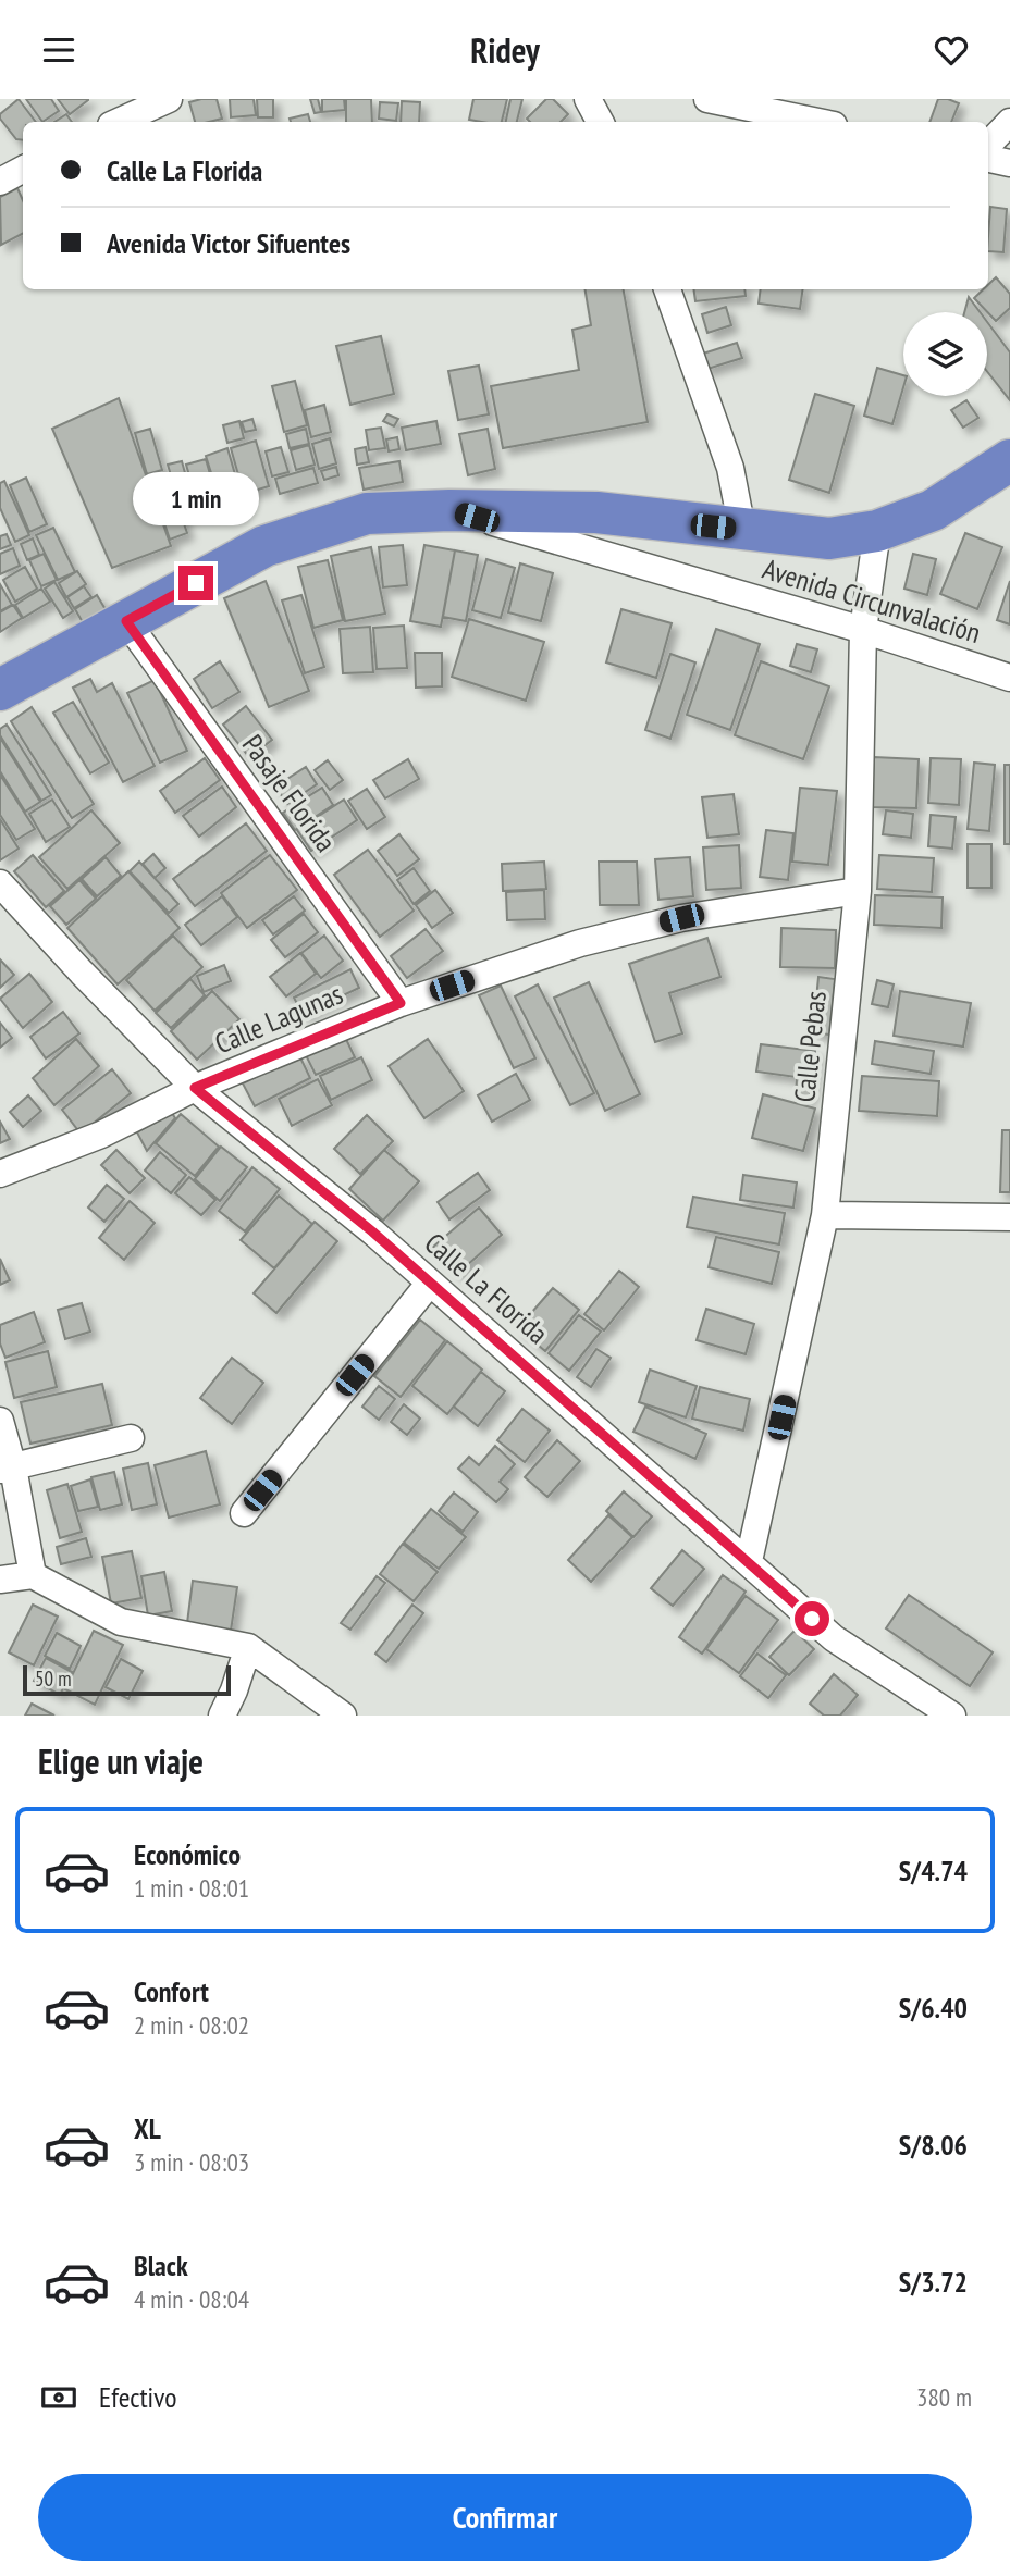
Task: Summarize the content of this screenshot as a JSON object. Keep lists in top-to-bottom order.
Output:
{
  "streets": {
    "street": [
      "Avenida Circunvalación",
      "Pasaje Florida",
      "Calle Lagunas",
      "Calle Pebas",
      "Calle La Florida"
    ]
  },
  "crossings": [
    ["Avenida Circunvalación", "Calle Pebas"],
    ["Pasaje Florida", "Calle Lagunas"],
    ["Calle Lagunas", "Calle Pebas"],
    ["Calle Lagunas", "Calle La Florida"],
    ["Calle Pebas", "Calle La Florida"]
  ],
  "scale_bar": "50 m",
  "page": {
    "header": "Ridey",
    "banner": ["Calle La Florida", "Avenida Victor Sifuentes"],
    "bubble": "1 min",
    "scale": "50 m",
    "heading": "Elige un viaje",
    "list": [
      {
        "name": "Económico",
        "note": "1 min · 08:01",
        "value": "S/4.74"
      },
      {
        "name": "Confort",
        "note": "2 min · 08:02",
        "value": "S/6.40"
      },
      {
        "name": "XL",
        "note": "3 min · 08:03",
        "value": "S/8.06"
      },
      {
        "name": "Black",
        "note": "4 min · 08:04",
        "value": "S/3.72"
      }
    ],
    "pay": ["Efectivo", "380 m"],
    "buttons": "Confirmar"
  }
}
